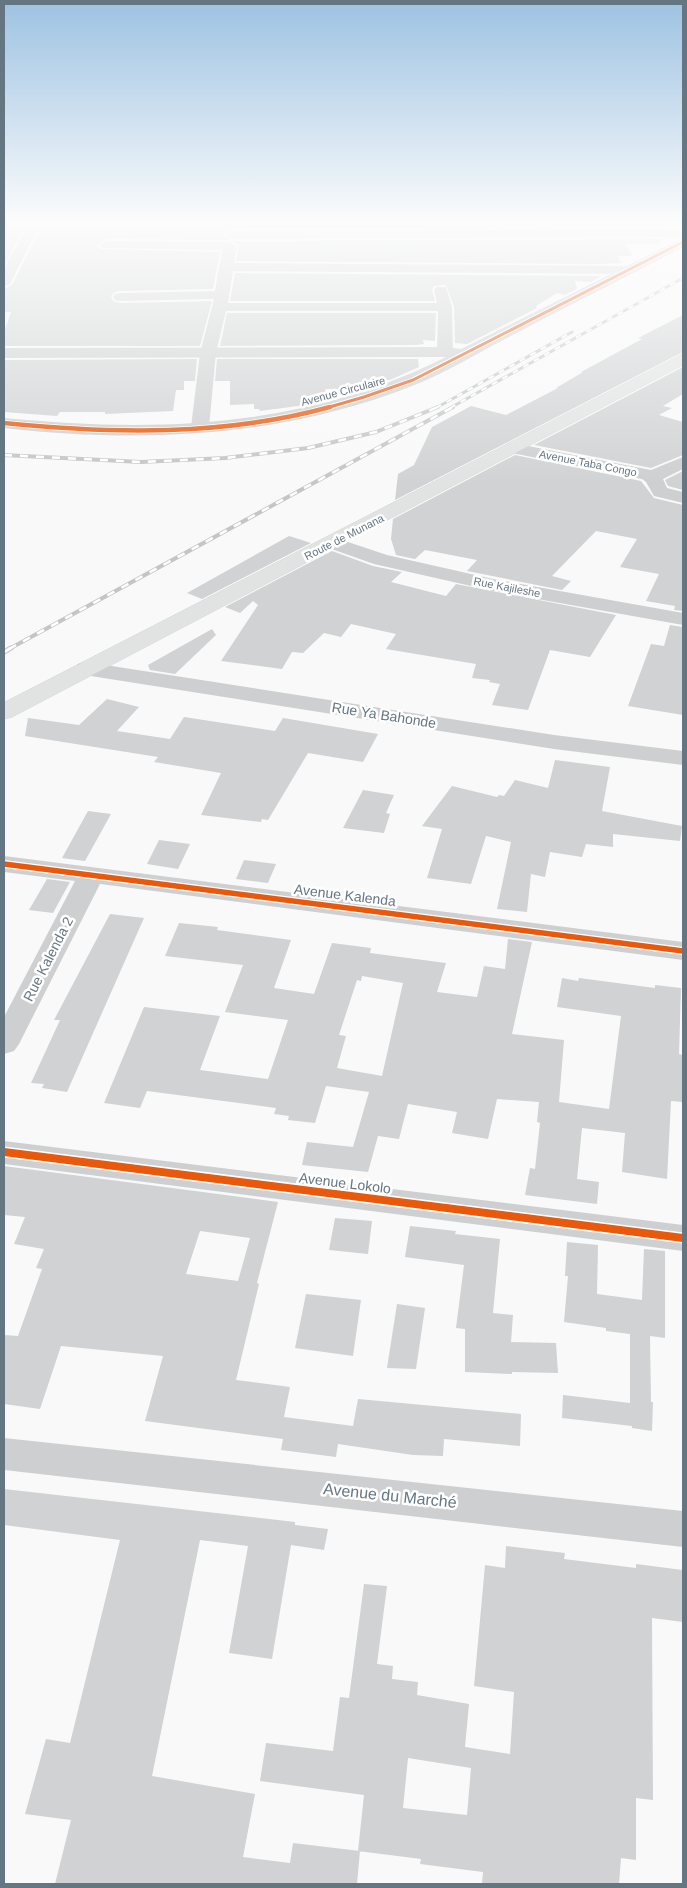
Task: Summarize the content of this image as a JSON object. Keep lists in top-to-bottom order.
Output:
{
  "streets": {
    "main road": ["Route de Munana"],
    "street": [
      "Avenue Circulaire",
      "Avenue Taba Congo",
      "Rue Kajileshe",
      "Rue Ya Bahonde",
      "Avenue Kalenda",
      "Rue Kalenda 2",
      "Avenue Lokolo",
      "Avenue du Marché"
    ]
  },
  "crossings": [
    ["Avenue Taba Congo", "Route de Munana"],
    ["Route de Munana", "Rue Kajileshe"],
    ["Route de Munana", "Rue Ya Bahonde"],
    ["Avenue Kalenda", "Rue Kalenda 2"]
  ]
}
